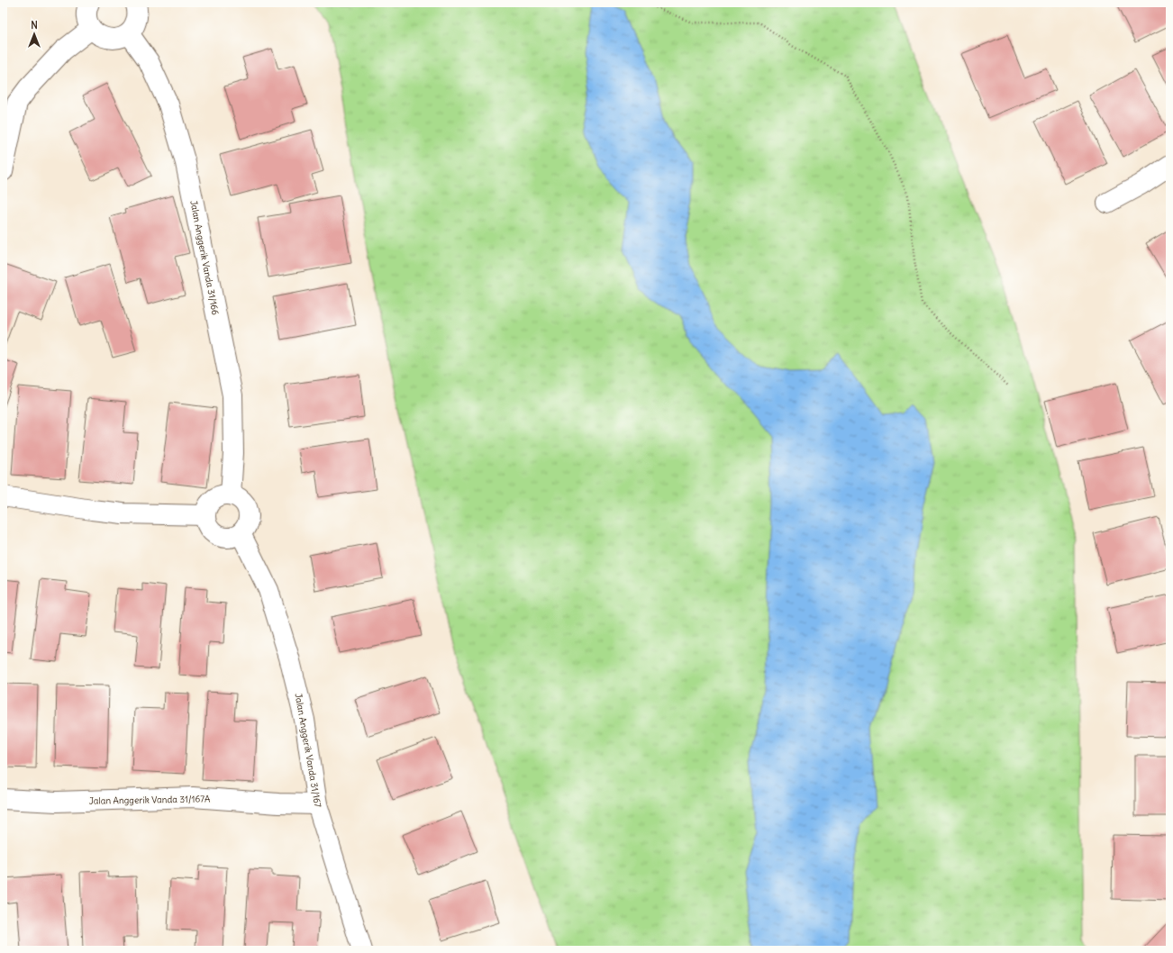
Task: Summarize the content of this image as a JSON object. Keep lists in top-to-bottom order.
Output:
{
  "streets": {
    "street": ["Jalan Anggerik Vanda 31/166", "Jalan Anggerik Vanda 31/167", "Jalan Anggerik Vanda 31/167A"]
  },
  "crossings": [
    ["Jalan Anggerik Vanda 31/166", "Jalan Anggerik Vanda 31/167"],
    ["Jalan Anggerik Vanda 31/167", "Jalan Anggerik Vanda 31/167A"]
  ],
  "north": "top"
}
